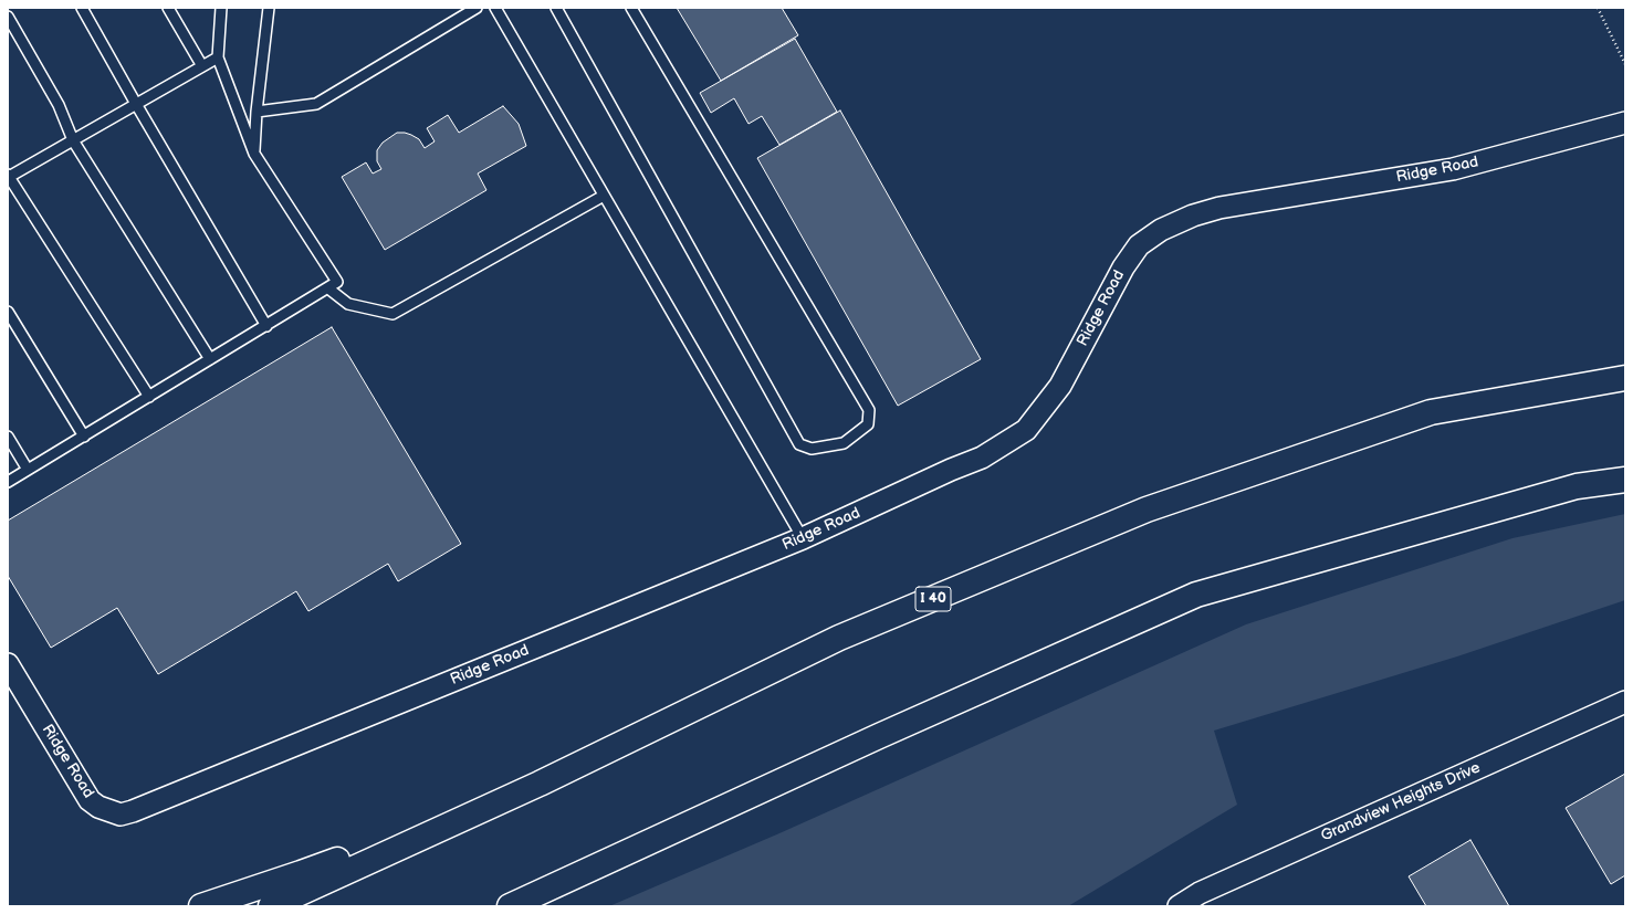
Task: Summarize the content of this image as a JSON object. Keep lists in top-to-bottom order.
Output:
{
  "streets": {
    "highway": ["I 40"],
    "street": ["Ridge Road", "Grandview Heights Drive"]
  }
}
